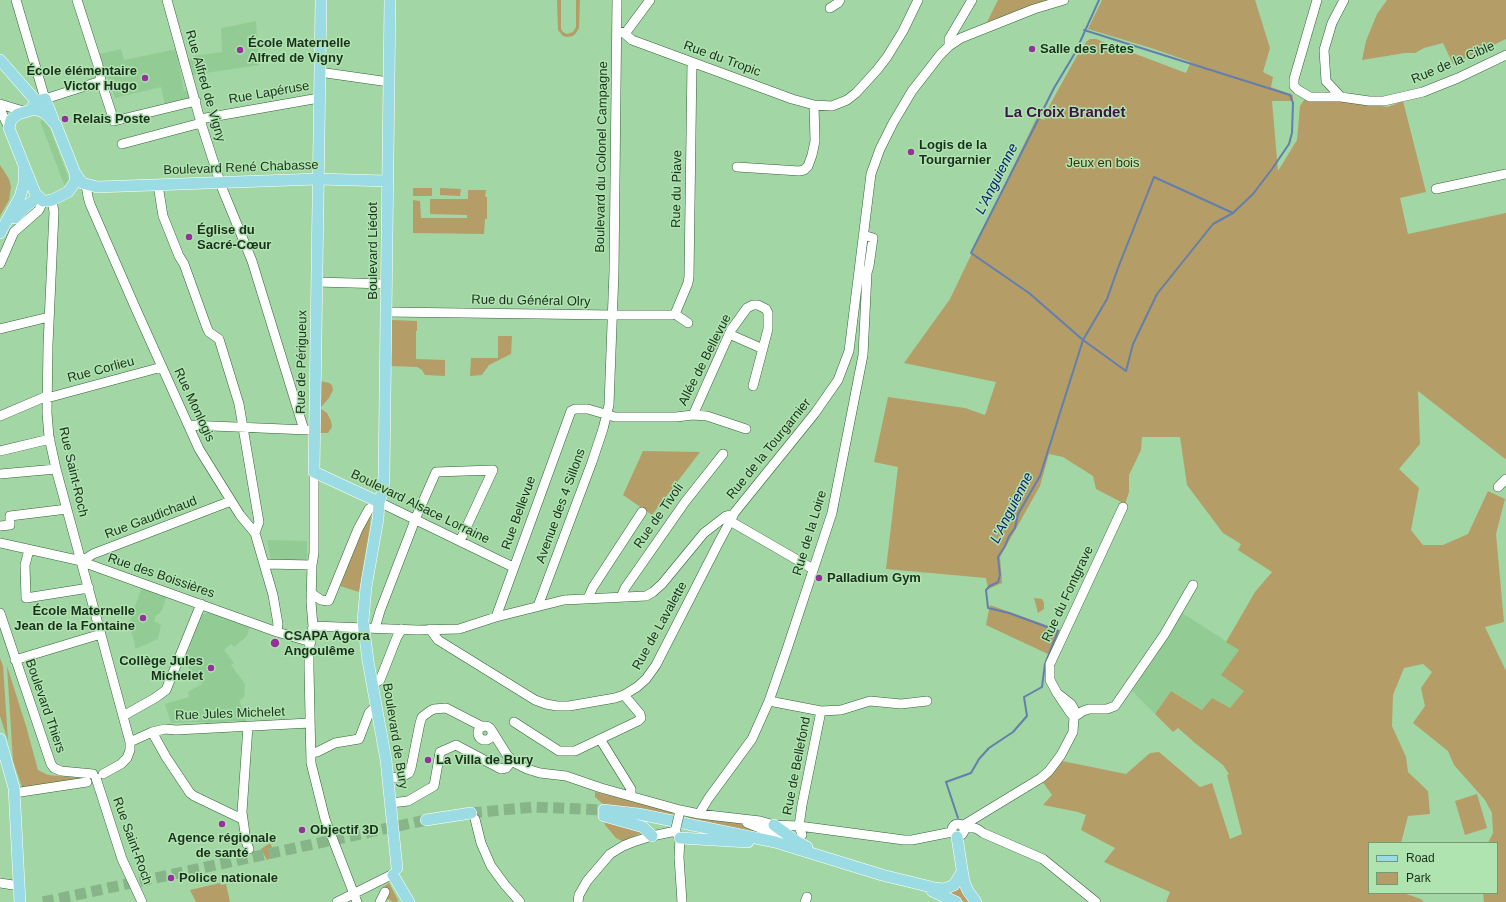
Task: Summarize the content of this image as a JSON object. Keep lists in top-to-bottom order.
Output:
{
  "streets": {
    "main road": [
      "Boulevard René Chabasse",
      "Boulevard Liédot",
      "Rue de Périgueux",
      "Boulevard Alsace Lorraine",
      "Boulevard de Bury"
    ],
    "street": [
      "Rue du Tropic",
      "Rue de la Cible",
      "Rue Alfred de Vigny",
      "Rue Lapéruse",
      "Boulevard du Colonel Campagne",
      "Rue du Piave",
      "Rue du Général Olry",
      "Allée de Bellevue",
      "Rue Corlieu",
      "Rue Monlogis",
      "Rue de la Tourgarnier",
      "Rue Saint-Roch",
      "Avenue des 4 Sillons",
      "Rue Bellevue",
      "Rue de Tivoli",
      "Rue Gaudichaud",
      "Rue de la Loire",
      "Rue des Boissières",
      "Rue du Fontgrave",
      "Rue de Lavalette",
      "Boulevard Thiers",
      "Rue Jules Michelet",
      "Rue de Bellefond"
    ]
  },
  "crossings": [
    ["Rue du Tropic", "Boulevard du Colonel Campagne"],
    ["Rue du Tropic", "Rue du Piave"],
    ["Rue Alfred de Vigny", "Rue Lapéruse"],
    ["Rue Alfred de Vigny", "Boulevard René Chabasse"],
    ["Rue Alfred de Vigny", "Rue de Périgueux"],
    ["Rue Lapéruse", "Rue de Périgueux"],
    ["Boulevard du Colonel Campagne", "Rue du Général Olry"],
    ["Boulevard du Colonel Campagne", "Avenue des 4 Sillons"],
    ["Boulevard René Chabasse", "Boulevard Liédot"],
    ["Boulevard René Chabasse", "Rue de Périgueux"],
    ["Boulevard René Chabasse", "Rue Monlogis"],
    ["Boulevard René Chabasse", "Rue Saint-Roch"],
    ["Rue du Piave", "Rue du Général Olry"],
    ["Boulevard Liédot", "Rue du Général Olry"],
    ["Boulevard Liédot", "Rue de la Tourgarnier"],
    ["Boulevard Liédot", "Boulevard Alsace Lorraine"],
    ["Boulevard Liédot", "Boulevard de Bury"],
    ["Allée de Bellevue", "Avenue des 4 Sillons"],
    ["Allée de Bellevue", "Rue Bellevue"],
    ["Rue de Périgueux", "Rue de la Tourgarnier"],
    ["Rue de Périgueux", "Boulevard Alsace Lorraine"],
    ["Rue de Périgueux", "Rue des Boissières"],
    ["Rue de Périgueux", "Rue Jules Michelet"],
    ["Rue Corlieu", "Rue Monlogis"],
    ["Rue Corlieu", "Rue Saint-Roch"],
    ["Rue Monlogis", "Rue Gaudichaud"],
    ["Rue Monlogis", "Rue des Boissières"],
    ["Rue de la Tourgarnier", "Avenue des 4 Sillons"],
    ["Rue de la Tourgarnier", "Rue Bellevue"],
    ["Rue de la Tourgarnier", "Rue de Tivoli"],
    ["Rue de la Tourgarnier", "Rue de la Loire"],
    ["Rue de la Tourgarnier", "Rue de Lavalette"],
    ["Rue de la Tourgarnier", "Boulevard de Bury"],
    ["Rue Saint-Roch", "Rue Gaudichaud"],
    ["Rue Saint-Roch", "Rue des Boissières"],
    ["Rue Saint-Roch", "Boulevard Thiers"],
    ["Rue Saint-Roch", "Rue Jules Michelet"],
    ["Boulevard Alsace Lorraine", "Rue Bellevue"],
    ["Rue Gaudichaud", "Rue des Boissières"]
  ],
  "districts": ["La Croix Brandet"],
  "water": ["L'Anguienne"],
  "parks": ["Jeux en bois"],
  "places": [
    "Salle des Fêtes",
    "École Maternelle Alfred de Vigny",
    "École élémentaire Victor Hugo",
    "Relais Poste",
    "Logis de la Tourgarnier",
    "Église du Sacré-Cœur",
    "Palladium Gym",
    "École Maternelle Jean de la Fontaine",
    "CSAPA Agora Angoulême",
    "Collège Jules Michelet",
    "La Villa de Bury",
    "Agence régionale de santé",
    "Objectif 3D",
    "Police nationale"
  ],
  "legend": ["Road", "Park"]
}
